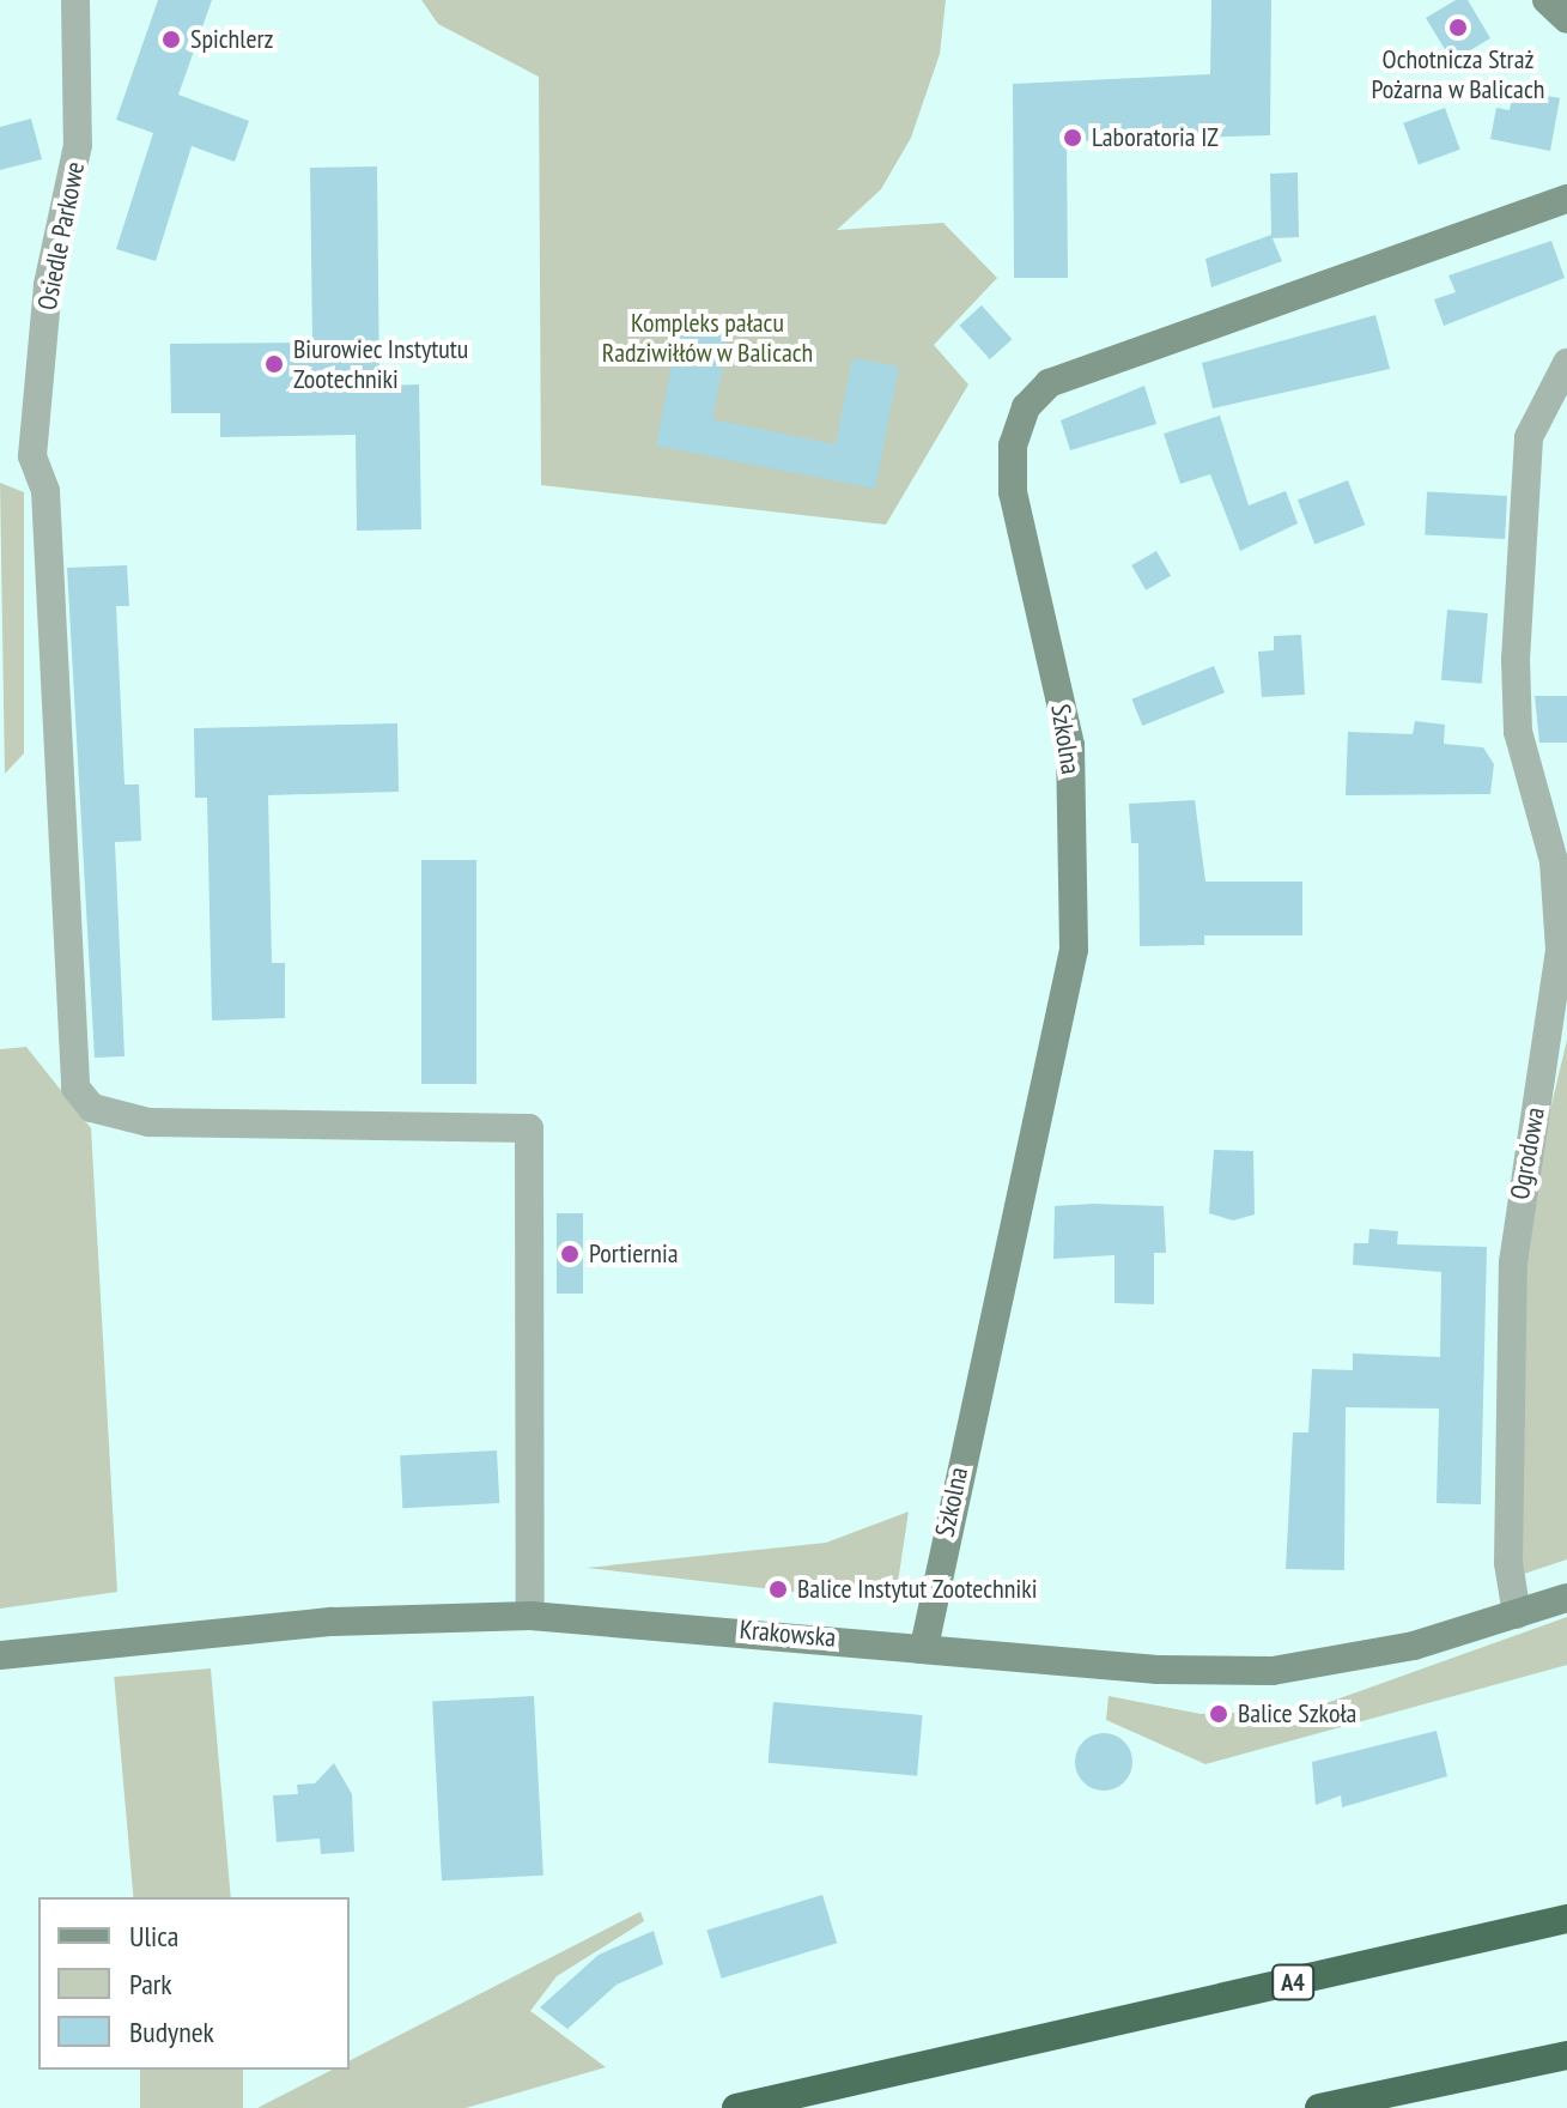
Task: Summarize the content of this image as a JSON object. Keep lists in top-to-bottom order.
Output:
{
  "streets": {
    "highway": ["A4"],
    "street": [
      "Osiedle Parkowe",
      "Szkolna",
      "Ogrodowa",
      "Krakowska"
    ]
  },
  "crossings": [
    ["Osiedle Parkowe", "Krakowska"],
    ["Szkolna", "Krakowska"],
    ["Ogrodowa", "Krakowska"]
  ],
  "parks": ["Kompleks pałacu Radziwiłłów w Balicach"],
  "places": [
    "Ochotnicza Straż Pożarna w Balicach",
    "Spichlerz",
    "Laboratoria IZ",
    "Biurowiec Instytutu Zootechniki",
    "Portiernia",
    "Balice Instytut Zootechniki",
    "Balice Szkoła"
  ],
  "legend": ["Ulica", "Park", "Budynek"]
}
